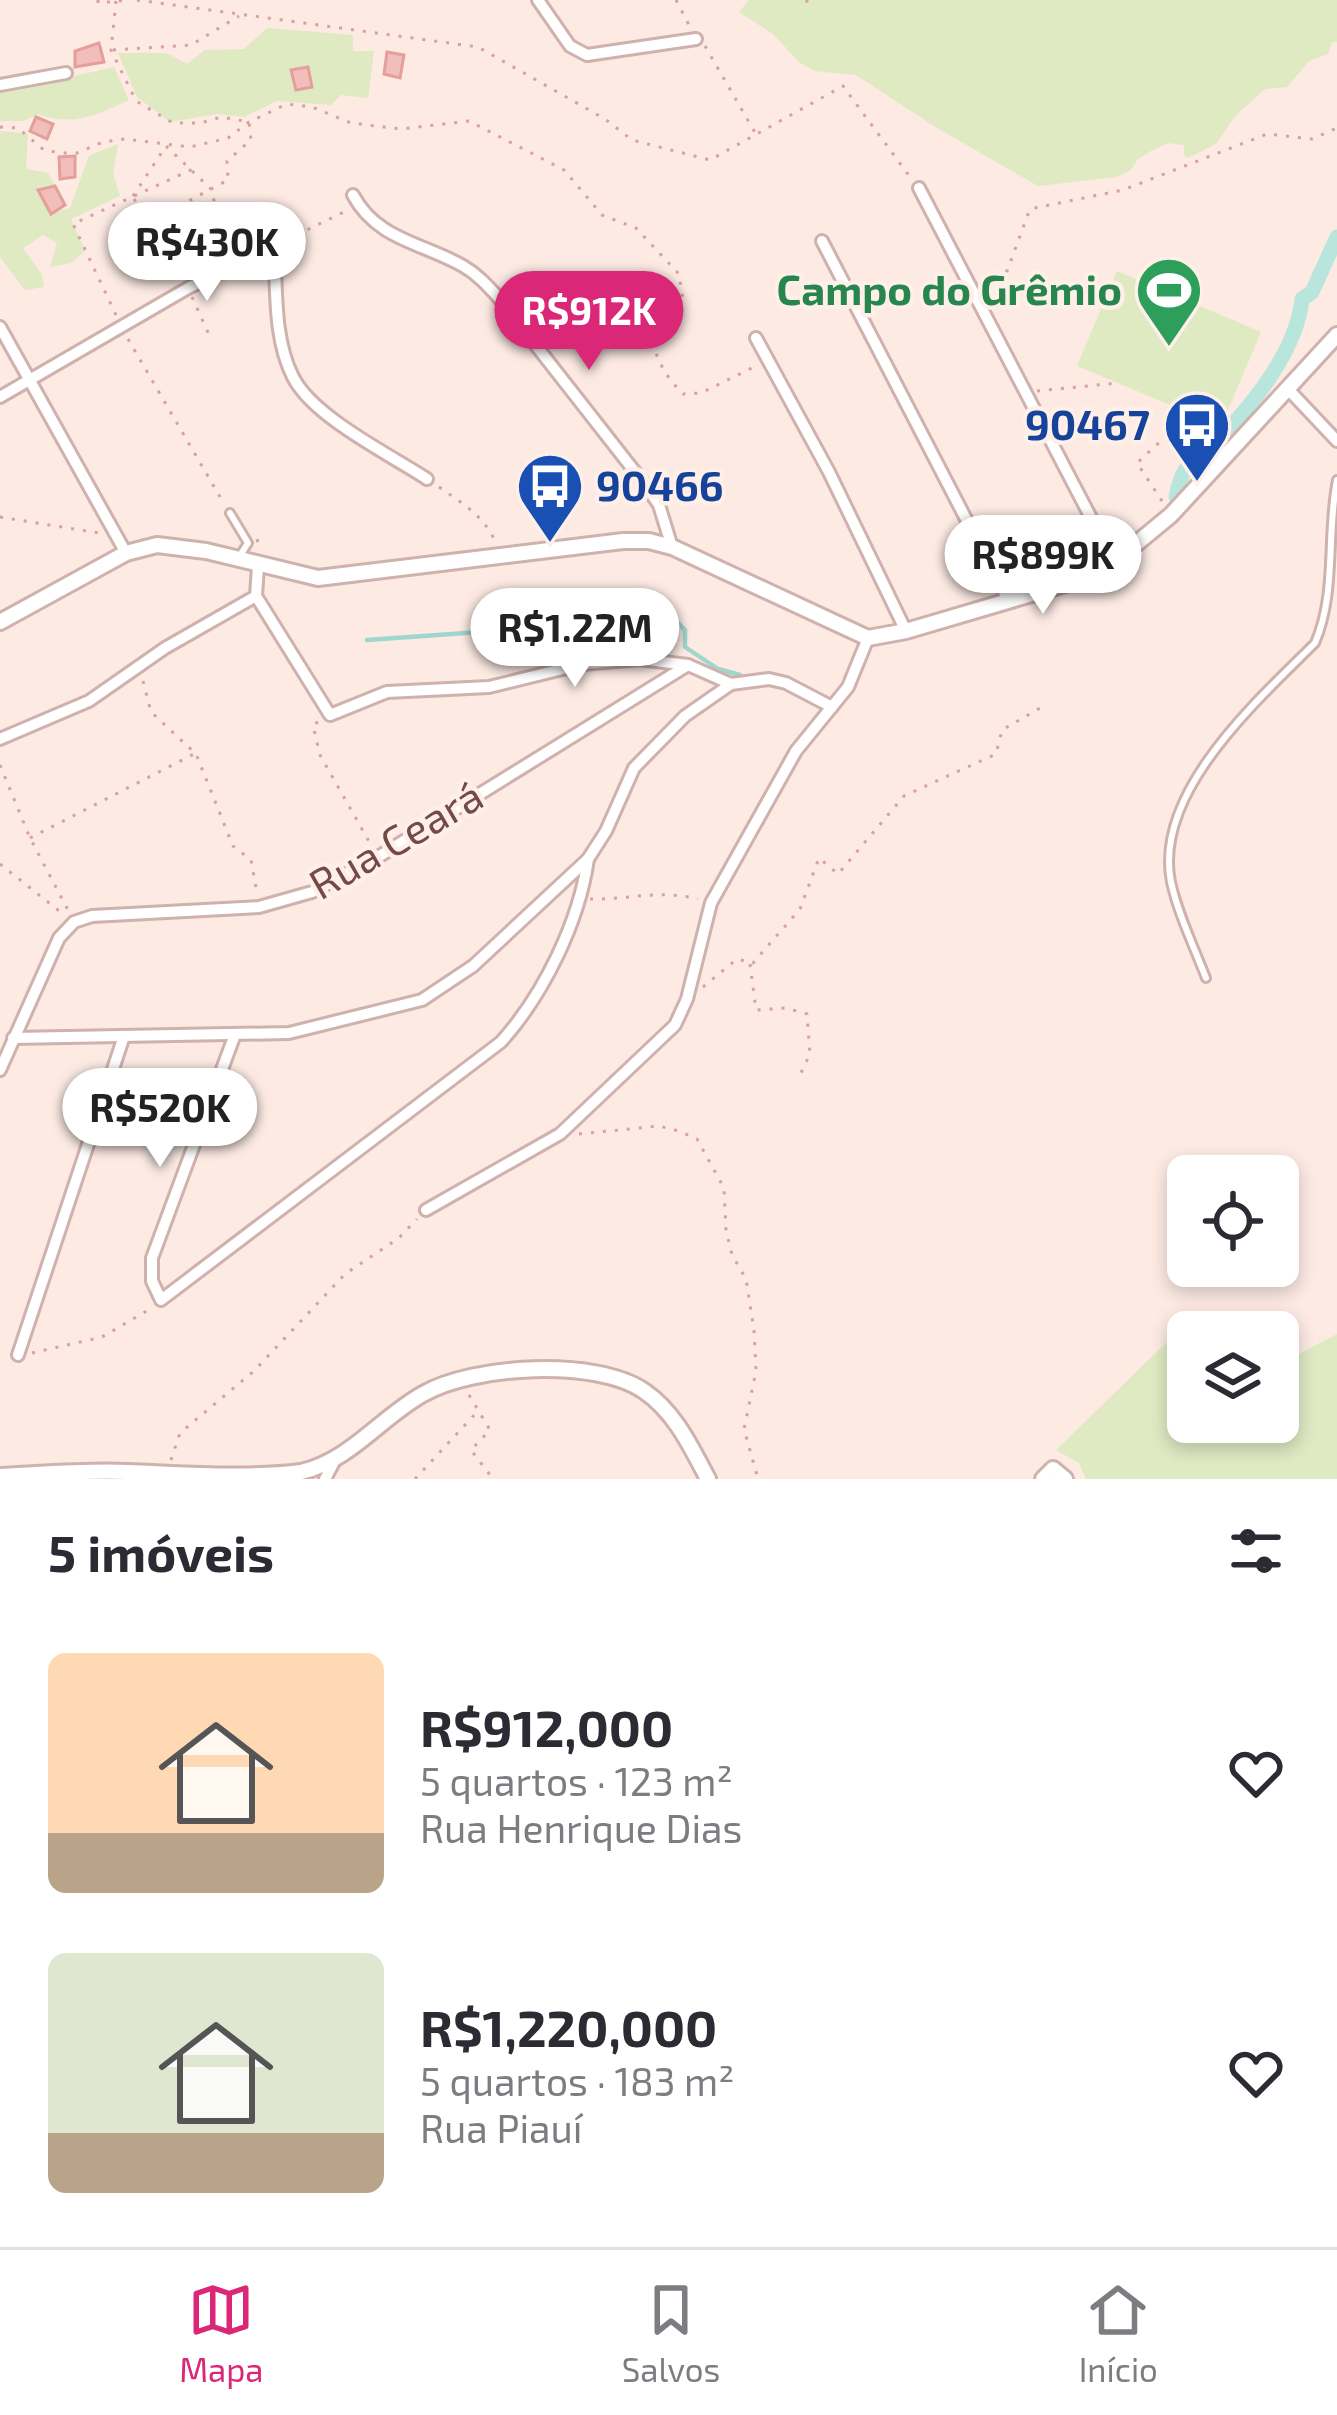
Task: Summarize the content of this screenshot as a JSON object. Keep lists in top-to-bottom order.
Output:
{
  "streets": {
    "street": ["Rua Ceará"]
  },
  "places": {
    "sports": ["Campo do Grêmio"],
    "bus stop": ["90467", "90466"]
  },
  "page": {
    "price": [
      "R$430K",
      "R$912K",
      "R$899K",
      "R$1.22M",
      "R$520K"
    ],
    "heading": "5 imóveis",
    "list": [
      {
        "name": "R$912,000",
        "note": "5 quartos · 123 m² · Rua Henrique Dias"
      },
      {
        "name": "R$1,220,000",
        "note": "5 quartos · 183 m² · Rua Piauí"
      }
    ],
    "tabs": ["Mapa", "Salvos", "Início"]
  }
}
